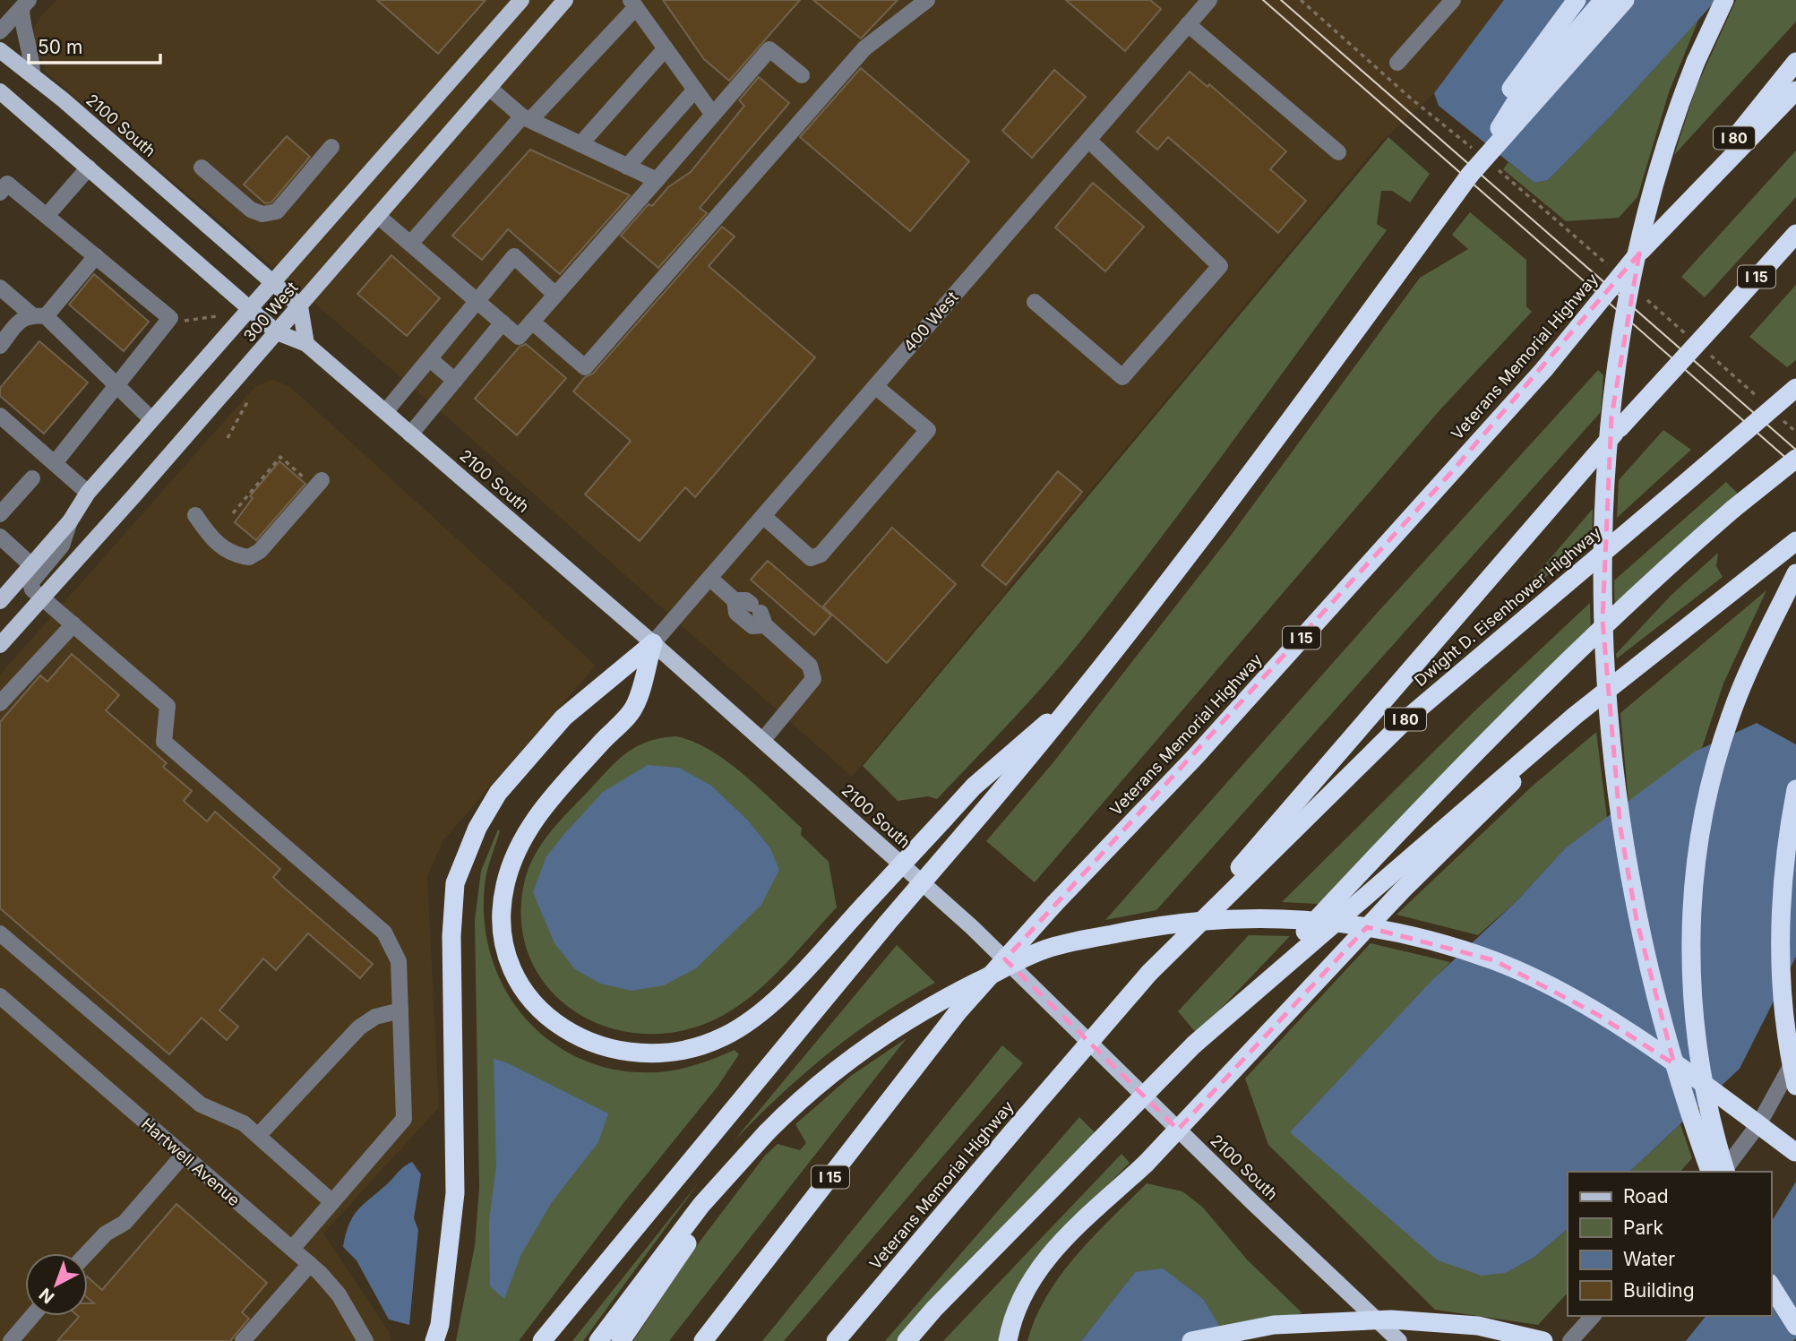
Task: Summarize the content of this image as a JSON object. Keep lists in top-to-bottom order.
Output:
{
  "streets": {
    "highway": [
      "I 80",
      "I 15",
      "Veterans Memorial Highway",
      "Dwight D. Eisenhower Highway"
    ],
    "main road": ["2100 South", "300 West"],
    "street": ["400 West", "Hartwell Avenue"]
  },
  "crossings": [
    ["2100 South", "300 West"],
    ["2100 South", "400 West"],
    ["I 80", "Veterans Memorial Highway"],
    ["Veterans Memorial Highway", "Dwight D. Eisenhower Highway"]
  ],
  "legend": [
    "Road",
    "Park",
    "Water",
    "Building"
  ],
  "scale_bar": "50 m",
  "north": "bottom left"
}
